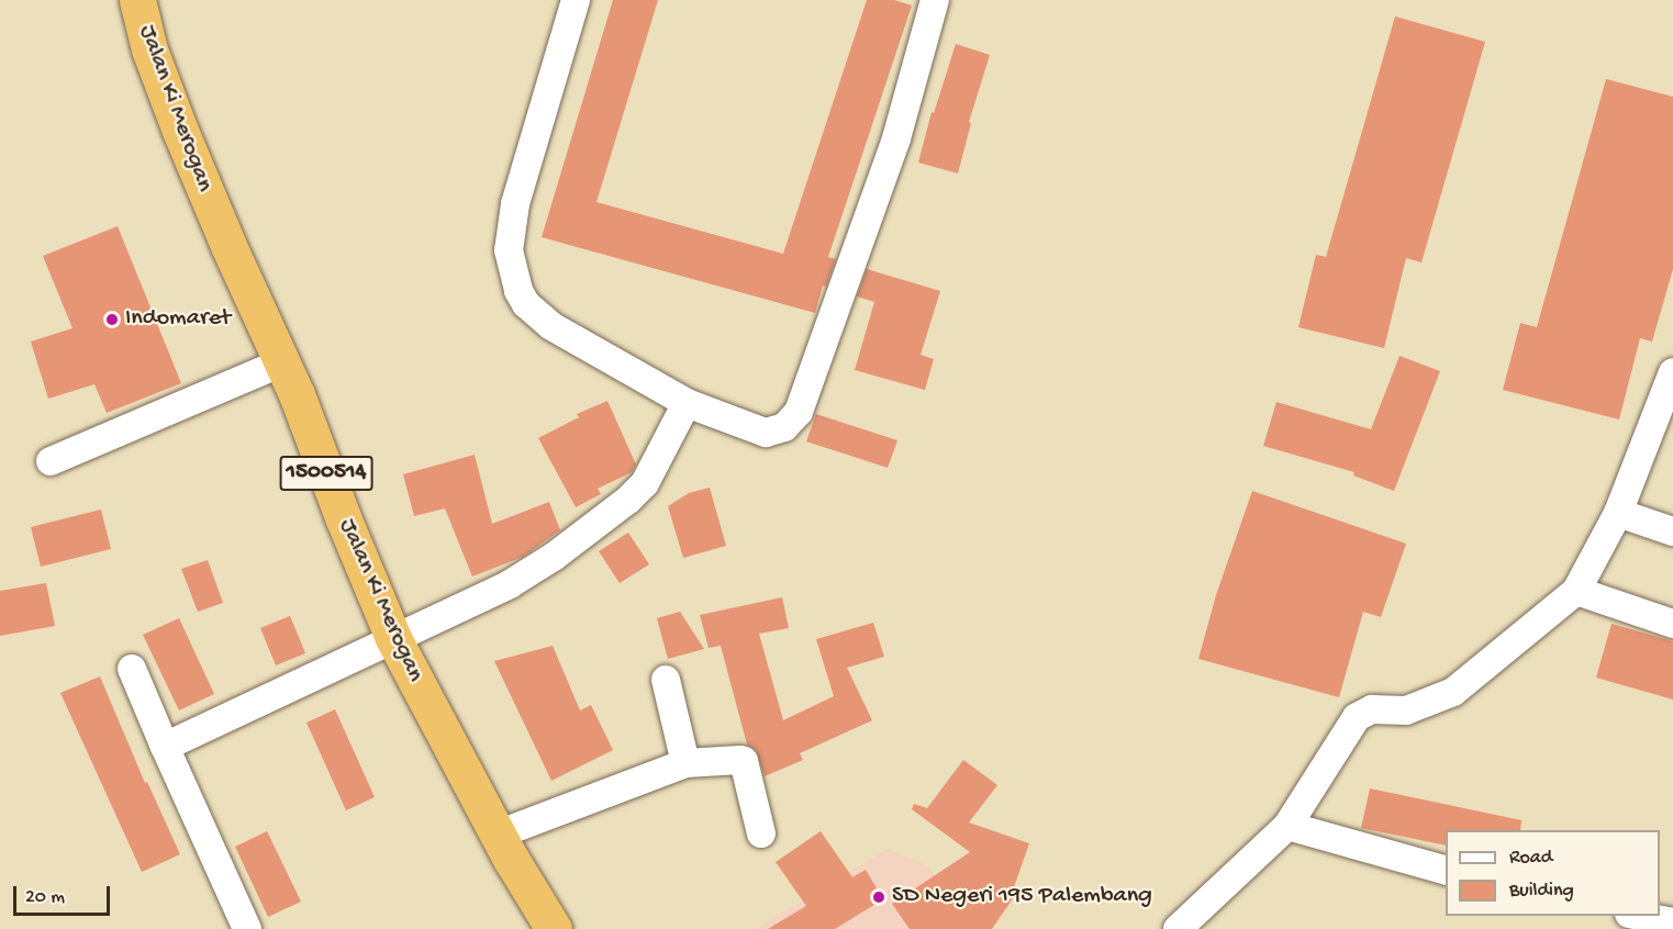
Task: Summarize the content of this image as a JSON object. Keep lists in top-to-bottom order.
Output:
{
  "streets": {
    "highway": ["Jalan Ki Merogan", "1500514"]
  },
  "places": ["Indomaret", "SD Negeri 195 Palembang"],
  "legend": ["Road", "Building"],
  "scale_bar": "20 m"
}
